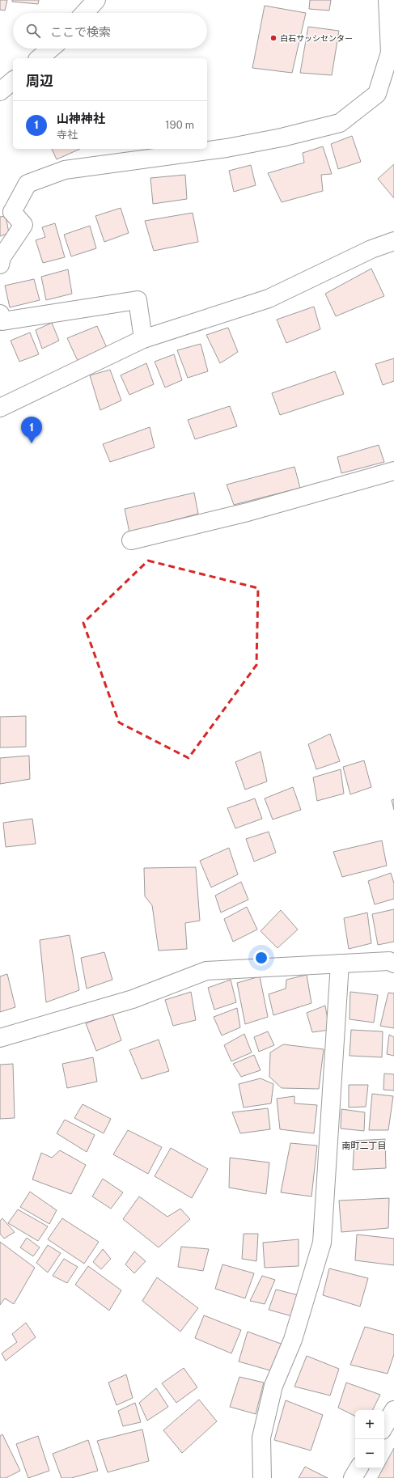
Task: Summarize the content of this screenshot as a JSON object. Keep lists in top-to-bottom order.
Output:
{
  "districts": ["南町二丁目"],
  "places": ["白石サッシセンター"],
  "page": {
    "search": "ここで検索",
    "heading": "周辺",
    "list": [
      {
        "mark": "1",
        "name": "山神神社",
        "note": "寺社",
        "value": "190 m"
      }
    ],
    "pins": "1",
    "map_buttons": ["+", "−"]
  }
}
